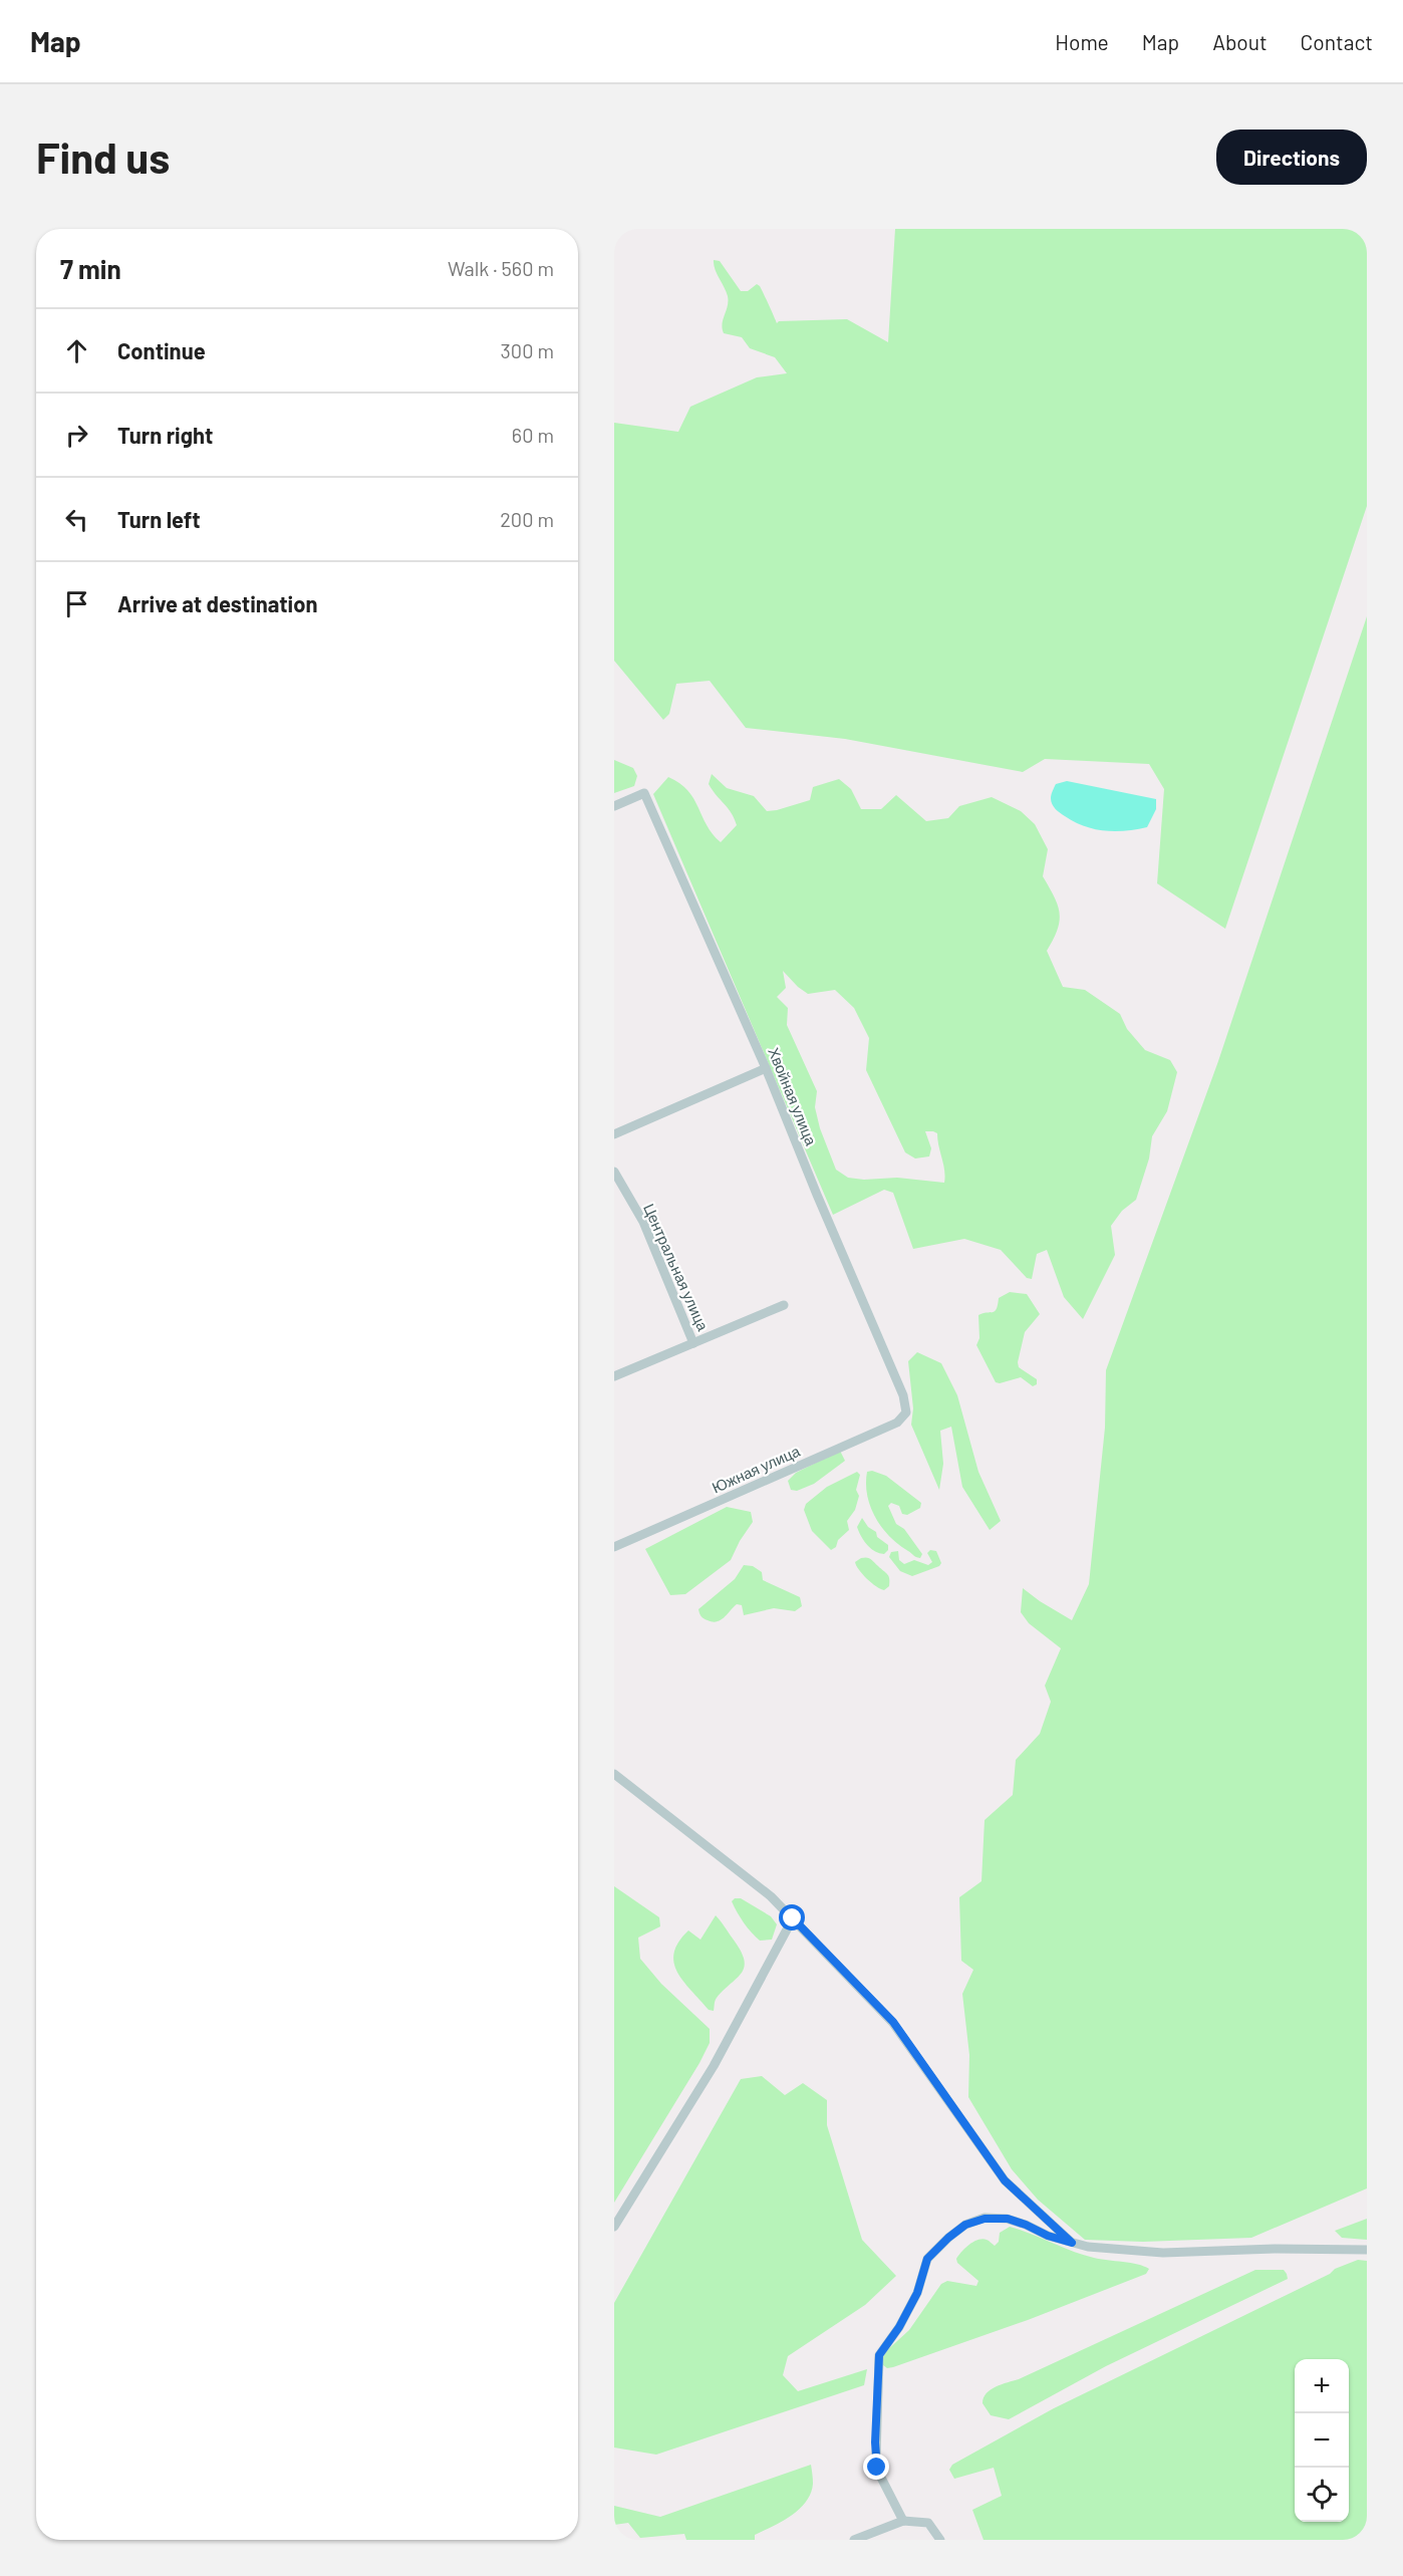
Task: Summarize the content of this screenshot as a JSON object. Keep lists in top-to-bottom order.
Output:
{
  "streets": {
    "street": ["Хвойная улица", "Центральная улица", "Южная улица"]
  },
  "crossings": [
    ["Хвойная улица", "Южная улица"]
  ],
  "page": {
    "header": "Map",
    "nav": [
      "Home",
      "Map",
      "About",
      "Contact"
    ],
    "buttons": "Directions",
    "title": "Find us",
    "heading": ["7 min", "Walk · 560 m"],
    "list": [
      ["Continue", "300 m"],
      ["Turn right", "60 m"],
      ["Turn left", "200 m"],
      "Arrive at destination"
    ],
    "map_buttons": ["+", "−"]
  }
}
